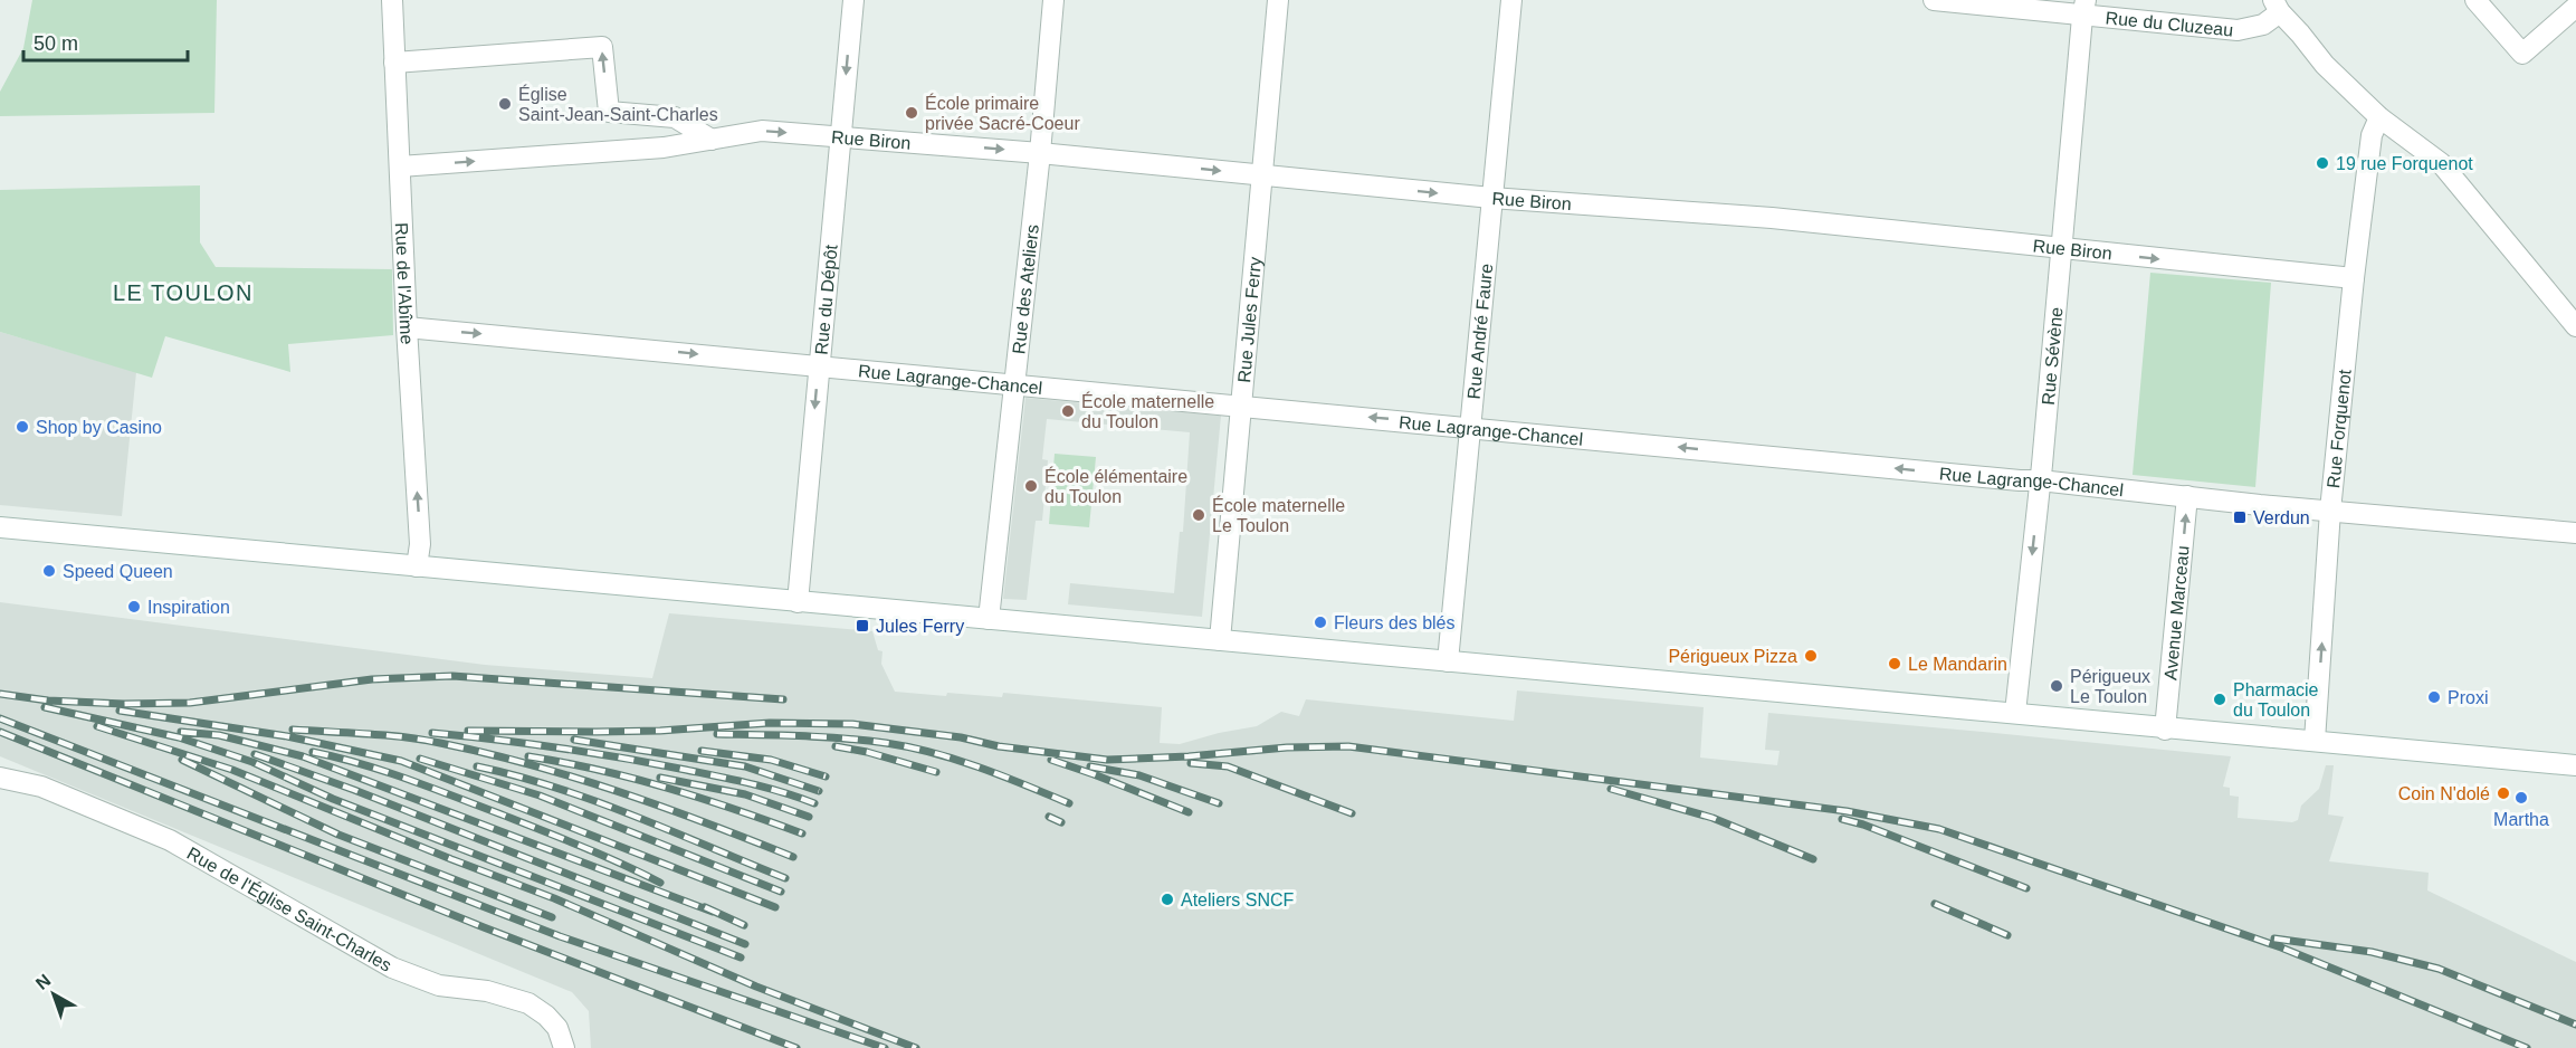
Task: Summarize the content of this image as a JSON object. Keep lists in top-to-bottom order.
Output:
{
  "streets": {
    "street": [
      "Rue du Cluzeau",
      "Rue Biron",
      "Rue de l'Abîme",
      "Rue des Ateliers",
      "Rue du Dépôt",
      "Rue Jules Ferry",
      "Rue André Faure",
      "Rue Sévène",
      "Rue Lagrange-Chancel",
      "Rue Forquenot",
      "Avenue Marceau",
      "Rue de l'Église Saint-Charles"
    ]
  },
  "crossings": [
    ["Rue du Cluzeau", "Rue Sévène"],
    ["Rue Biron", "Rue de l'Abîme"],
    ["Rue Biron", "Rue des Ateliers"],
    ["Rue Biron", "Rue du Dépôt"],
    ["Rue Biron", "Rue Jules Ferry"],
    ["Rue Biron", "Rue André Faure"],
    ["Rue Biron", "Rue Sévène"],
    ["Rue Biron", "Rue Forquenot"],
    ["Rue de l'Abîme", "Rue Lagrange-Chancel"],
    ["Rue des Ateliers", "Rue Lagrange-Chancel"],
    ["Rue du Dépôt", "Rue Lagrange-Chancel"],
    ["Rue Jules Ferry", "Rue Lagrange-Chancel"],
    ["Rue André Faure", "Rue Lagrange-Chancel"],
    ["Rue Sévène", "Rue Lagrange-Chancel"],
    ["Rue Lagrange-Chancel", "Rue Forquenot"],
    ["Rue Lagrange-Chancel", "Avenue Marceau"]
  ],
  "one_way": [
    "Rue Biron",
    "Rue de l'Abîme",
    "Rue du Dépôt",
    "Rue Forquenot",
    "Avenue Marceau"
  ],
  "districts": ["LE TOULON"],
  "places": {
    "other": [
      "Église Saint-Jean-Saint-Charles",
      "École primaire privée Sacré-Coeur",
      "19 rue Forquenot",
      "École maternelle du Toulon",
      "Shop by Casino",
      "École élémentaire du Toulon",
      "École maternelle Le Toulon",
      "Speed Queen",
      "Inspiration",
      "Fleurs des blés",
      "Périgueux Pizza",
      "Le Mandarin",
      "Périgueux Le Toulon",
      "Proxi",
      "Pharmacie du Toulon",
      "Coin N'dolé",
      "Martha",
      "Ateliers SNCF"
    ],
    "transit": ["Verdun", "Jules Ferry"]
  },
  "scale_bar": "50 m",
  "north": "top left"
}
